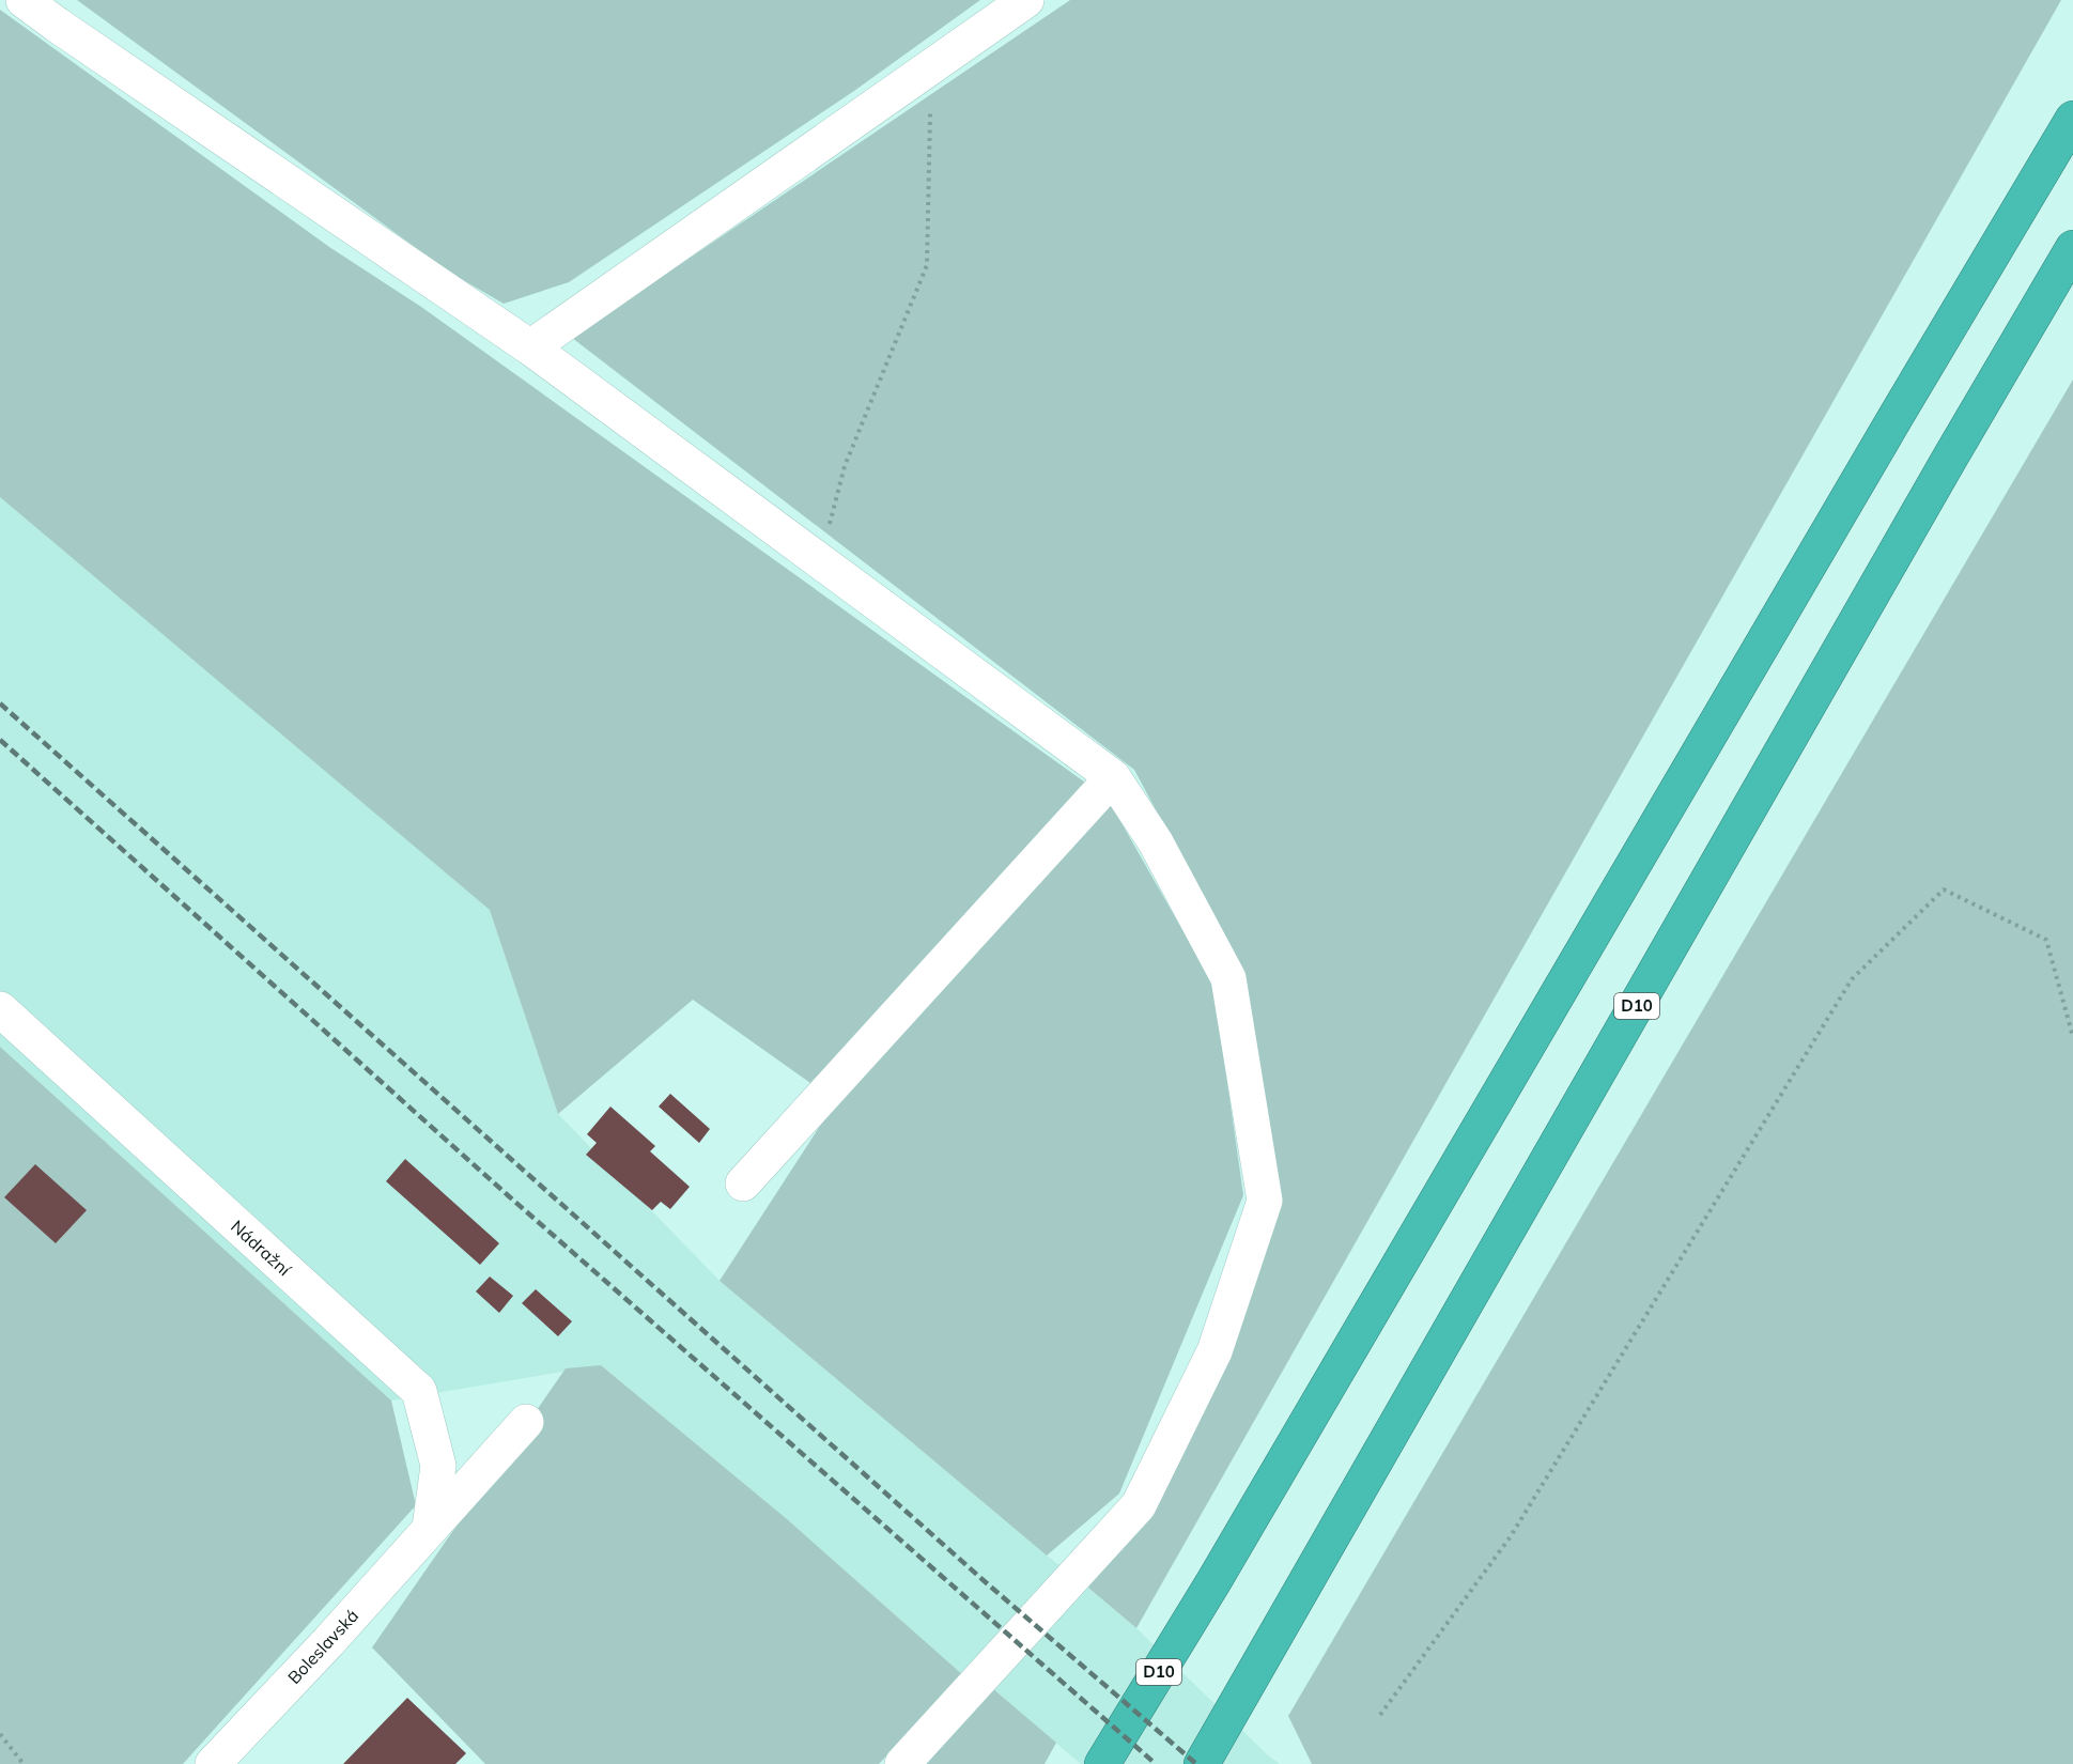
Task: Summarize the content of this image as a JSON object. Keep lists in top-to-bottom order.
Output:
{
  "streets": {
    "highway": ["D10"],
    "street": ["Nádražní", "Boleslavská"]
  },
  "crossings": [
    ["Nádražní", "Boleslavská"]
  ]
}
